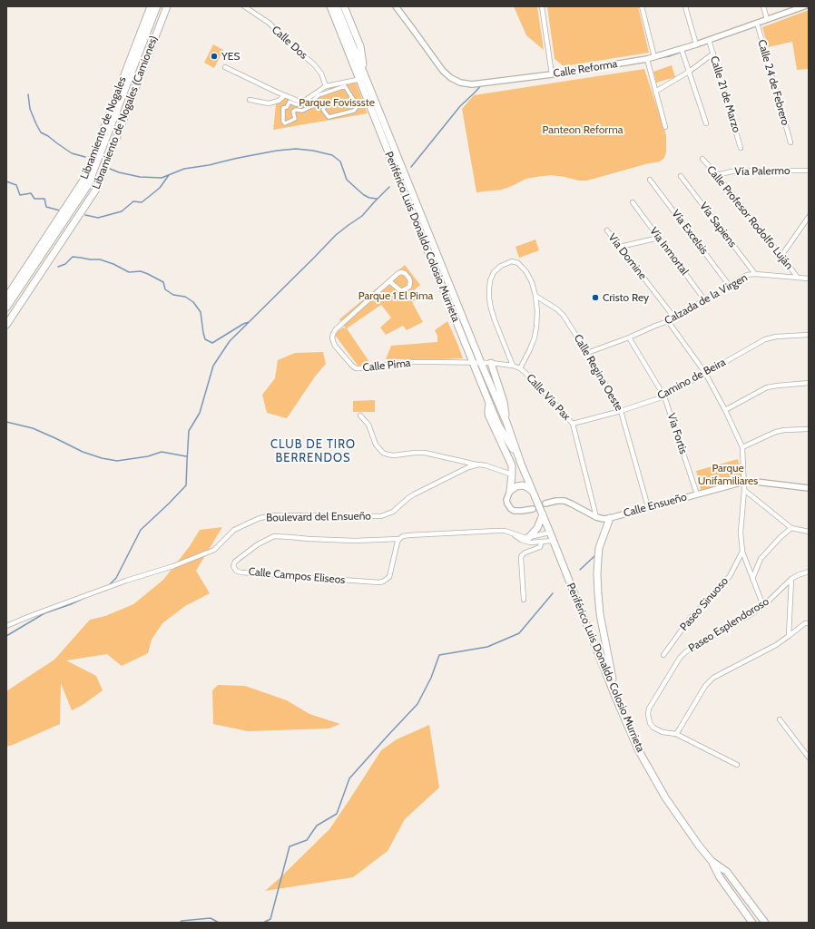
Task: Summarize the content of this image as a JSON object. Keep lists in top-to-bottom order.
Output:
{
  "streets": {
    "main road": ["Libramiento de Nogales (Camiones)", "Libramiento de Nogales", "Periférico Luis Donaldo Colosio Murrieta"],
    "street": [
      "Calle Dos",
      "Calle Reforma",
      "Calle 24 de Febrero",
      "Calle 21 de Marzo",
      "Vía Palermo",
      "Calle Profesor Rodolfo Luján",
      "Vía Sapiens",
      "Vía Excelsis",
      "Vía Inmortal",
      "Vía Domine",
      "Calzada de la Virgen",
      "Calle Pima",
      "Calle Regina Oeste",
      "Camino de Beira",
      "Calle Vía Pax",
      "Vía Fortis",
      "Calle Ensueño",
      "Boulevard del Ensueño",
      "Calle Campos Eliseos",
      "Paseo Sinuoso",
      "Paseo Esplendoroso"
    ]
  },
  "crossings": [
    ["Calle Reforma", "Calle 24 de Febrero"],
    ["Calle Reforma", "Calle 21 de Marzo"],
    ["Vía Palermo", "Calle Profesor Rodolfo Luján"],
    ["Calle Profesor Rodolfo Luján", "Calzada de la Virgen"],
    ["Vía Sapiens", "Calzada de la Virgen"],
    ["Vía Excelsis", "Calzada de la Virgen"],
    ["Periférico Luis Donaldo Colosio Murrieta", "Calle Pima"],
    ["Periférico Luis Donaldo Colosio Murrieta", "Calle Vía Pax"],
    ["Vía Inmortal", "Calzada de la Virgen"],
    ["Vía Domine", "Calzada de la Virgen"],
    ["Calzada de la Virgen", "Calle Regina Oeste"],
    ["Calzada de la Virgen", "Vía Fortis"],
    ["Calle Pima", "Calle Vía Pax"],
    ["Calle Regina Oeste", "Camino de Beira"],
    ["Calle Regina Oeste", "Calle Ensueño"],
    ["Camino de Beira", "Calle Vía Pax"],
    ["Camino de Beira", "Vía Fortis"],
    ["Calle Vía Pax", "Calle Ensueño"],
    ["Vía Fortis", "Calle Ensueño"]
  ],
  "districts": ["CLUB DE TIRO BERRENDOS"],
  "parks": [
    "Parque Fovissste",
    "Panteon Reforma",
    "Parque 1 El Pima",
    "Parque Unifamiliares"
  ],
  "places": ["YES", "Cristo Rey"]
}
